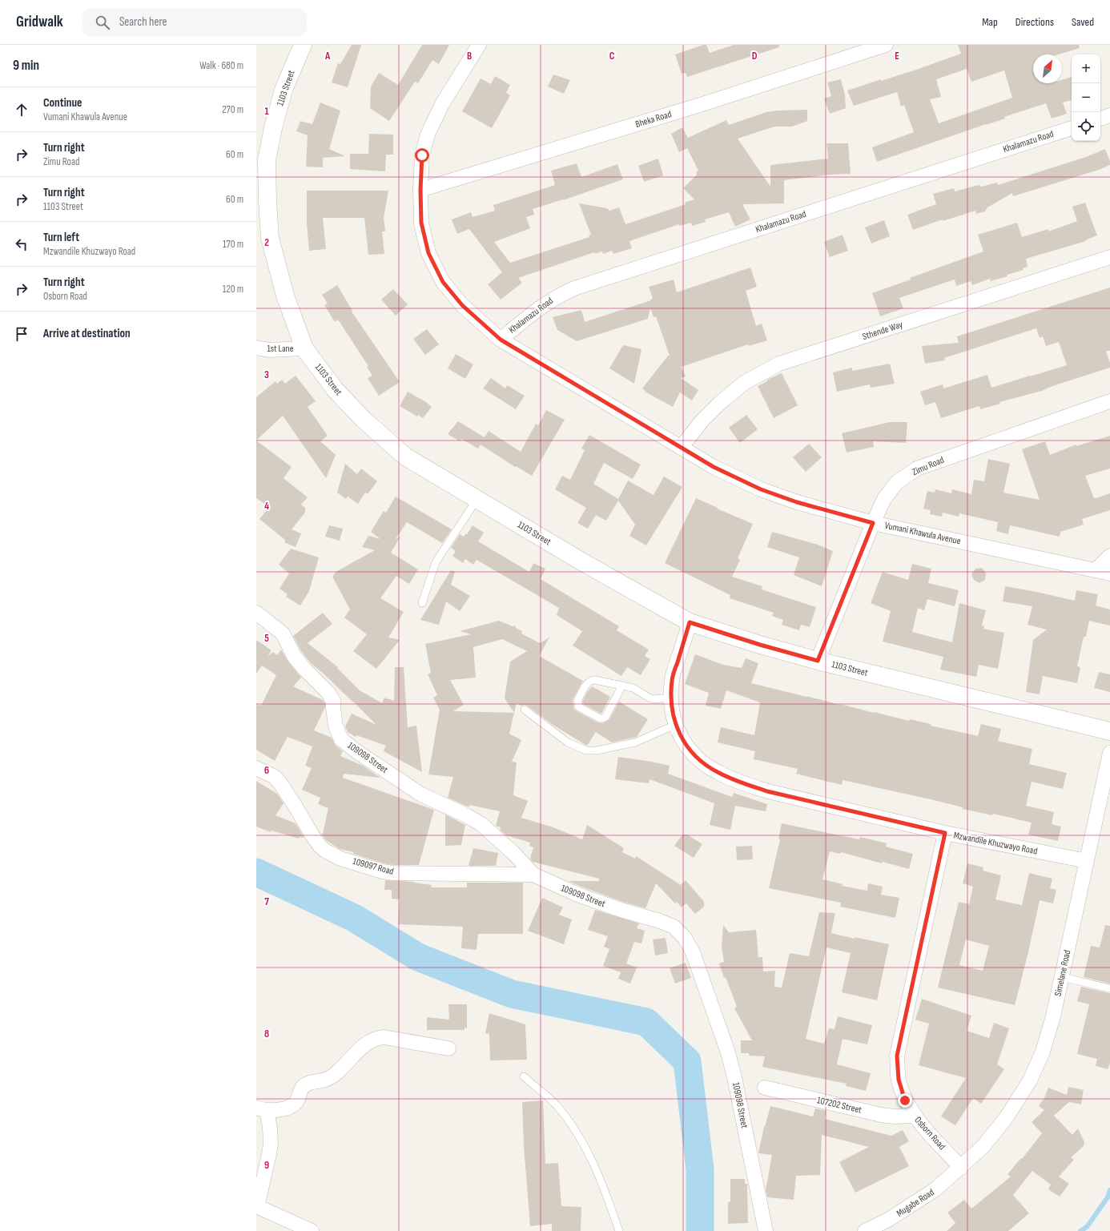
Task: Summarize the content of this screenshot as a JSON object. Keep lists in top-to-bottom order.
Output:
{
  "streets": {
    "street": [
      "1103 Street",
      "Bheka Road",
      "Khalamazu Road",
      "Sthende Way",
      "1st Lane",
      "Zimu Road",
      "Vumani Khawula Avenue",
      "109098 Street",
      "Mzwandile Khuzwayo Road",
      "109097 Road",
      "Simelane Road",
      "107202 Street",
      "Osborn Road",
      "Mugabe Road"
    ]
  },
  "crossings": [
    ["1103 Street", "1st Lane"],
    ["1103 Street", "Zimu Road"],
    ["1103 Street", "Mzwandile Khuzwayo Road"],
    ["Bheka Road", "Vumani Khawula Avenue"],
    ["Khalamazu Road", "Vumani Khawula Avenue"],
    ["Sthende Way", "Vumani Khawula Avenue"],
    ["Zimu Road", "Vumani Khawula Avenue"],
    ["109098 Street", "109097 Road"],
    ["Mzwandile Khuzwayo Road", "Simelane Road"],
    ["Mzwandile Khuzwayo Road", "Osborn Road"],
    ["Simelane Road", "Osborn Road"],
    ["Simelane Road", "Mugabe Road"],
    ["107202 Street", "Osborn Road"],
    ["Osborn Road", "Mugabe Road"]
  ],
  "north": "top right",
  "page": {
    "header": "Gridwalk",
    "search": "Search here",
    "nav": ["Map", "Directions", "Saved"],
    "heading": ["9 min", "Walk · 680 m"],
    "map_buttons": ["+", "−"],
    "list": [
      ["Continue", "Vumani Khawula Avenue", "270 m"],
      ["Turn right", "Zimu Road", "60 m"],
      ["Turn right", "1103 Street", "60 m"],
      ["Turn left", "Mzwandile Khuzwayo Road", "170 m"],
      ["Turn right", "Osborn Road", "120 m"],
      "Arrive at destination"
    ]
  },
  "grid": {
    "columns": [
      "A",
      "B",
      "C",
      "D",
      "E"
    ],
    "rows": [
      "1",
      "2",
      "3",
      "4",
      "5",
      "6",
      "7",
      "8",
      "9"
    ]
  }
}
